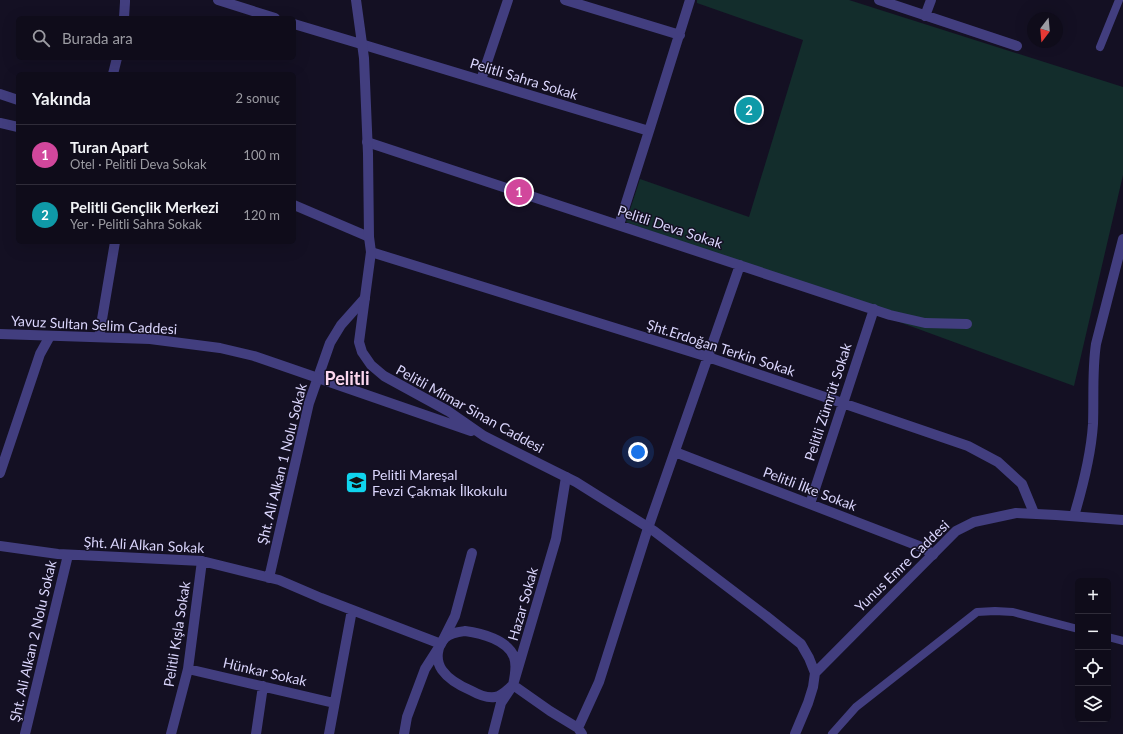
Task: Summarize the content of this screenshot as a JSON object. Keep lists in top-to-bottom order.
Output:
{
  "streets": {
    "street": [
      "Pelitli Sahra Sokak",
      "Pelitli Deva Sokak",
      "Yavuz Sultan Selim Caddesi",
      "Şht.Erdoğan Terkin Sokak",
      "Pelitli Zümrüt Sokak",
      "Pelitli Mimar Sinan Caddesi",
      "Şht. Ali Alkan 1 Nolu Sokak",
      "Pelitli İlke Sokak",
      "Şht. Ali Alkan Sokak",
      "Yunus Emre Caddesi",
      "Hazar Sokak",
      "Pelitli Kışla Sokak",
      "Şht. Ali Alkan 2 Nolu Sokak",
      "Hünkar Sokak"
    ]
  },
  "crossings": [
    ["Pelitli Sahra Sokak", "Pelitli Mimar Sinan Caddesi"],
    ["Pelitli Deva Sokak", "Pelitli Zümrüt Sokak"],
    ["Pelitli Deva Sokak", "Pelitli Mimar Sinan Caddesi"],
    ["Yavuz Sultan Selim Caddesi", "Pelitli Mimar Sinan Caddesi"],
    ["Yavuz Sultan Selim Caddesi", "Şht. Ali Alkan 1 Nolu Sokak"],
    ["Şht.Erdoğan Terkin Sokak", "Pelitli Zümrüt Sokak"],
    ["Şht.Erdoğan Terkin Sokak", "Pelitli Mimar Sinan Caddesi"],
    ["Şht.Erdoğan Terkin Sokak", "Yunus Emre Caddesi"],
    ["Pelitli Zümrüt Sokak", "Pelitli İlke Sokak"],
    ["Pelitli Mimar Sinan Caddesi", "Şht. Ali Alkan 1 Nolu Sokak"],
    ["Pelitli Mimar Sinan Caddesi", "Yunus Emre Caddesi"],
    ["Pelitli Mimar Sinan Caddesi", "Hazar Sokak"],
    ["Şht. Ali Alkan 1 Nolu Sokak", "Şht. Ali Alkan Sokak"],
    ["Pelitli İlke Sokak", "Yunus Emre Caddesi"],
    ["Şht. Ali Alkan Sokak", "Hazar Sokak"],
    ["Şht. Ali Alkan Sokak", "Pelitli Kışla Sokak"],
    ["Şht. Ali Alkan Sokak", "Şht. Ali Alkan 2 Nolu Sokak"],
    ["Pelitli Kışla Sokak", "Hünkar Sokak"]
  ],
  "districts": ["Pelitli"],
  "places": {
    "school or university": ["Pelitli Mareşal Fevzi Çakmak İlkokulu"]
  },
  "north": "bottom",
  "page": {
    "search": "Burada ara",
    "heading": ["Yakında", "2 sonuç"],
    "pins": ["2", "1"],
    "list": [
      {
        "mark": "1",
        "name": "Turan Apart",
        "note": "Otel · Pelitli Deva Sokak",
        "value": "100 m"
      },
      {
        "mark": "2",
        "name": "Pelitli Gençlik Merkezi",
        "note": "Yer · Pelitli Sahra Sokak",
        "value": "120 m"
      }
    ],
    "map_buttons": ["+", "−"]
  }
}
